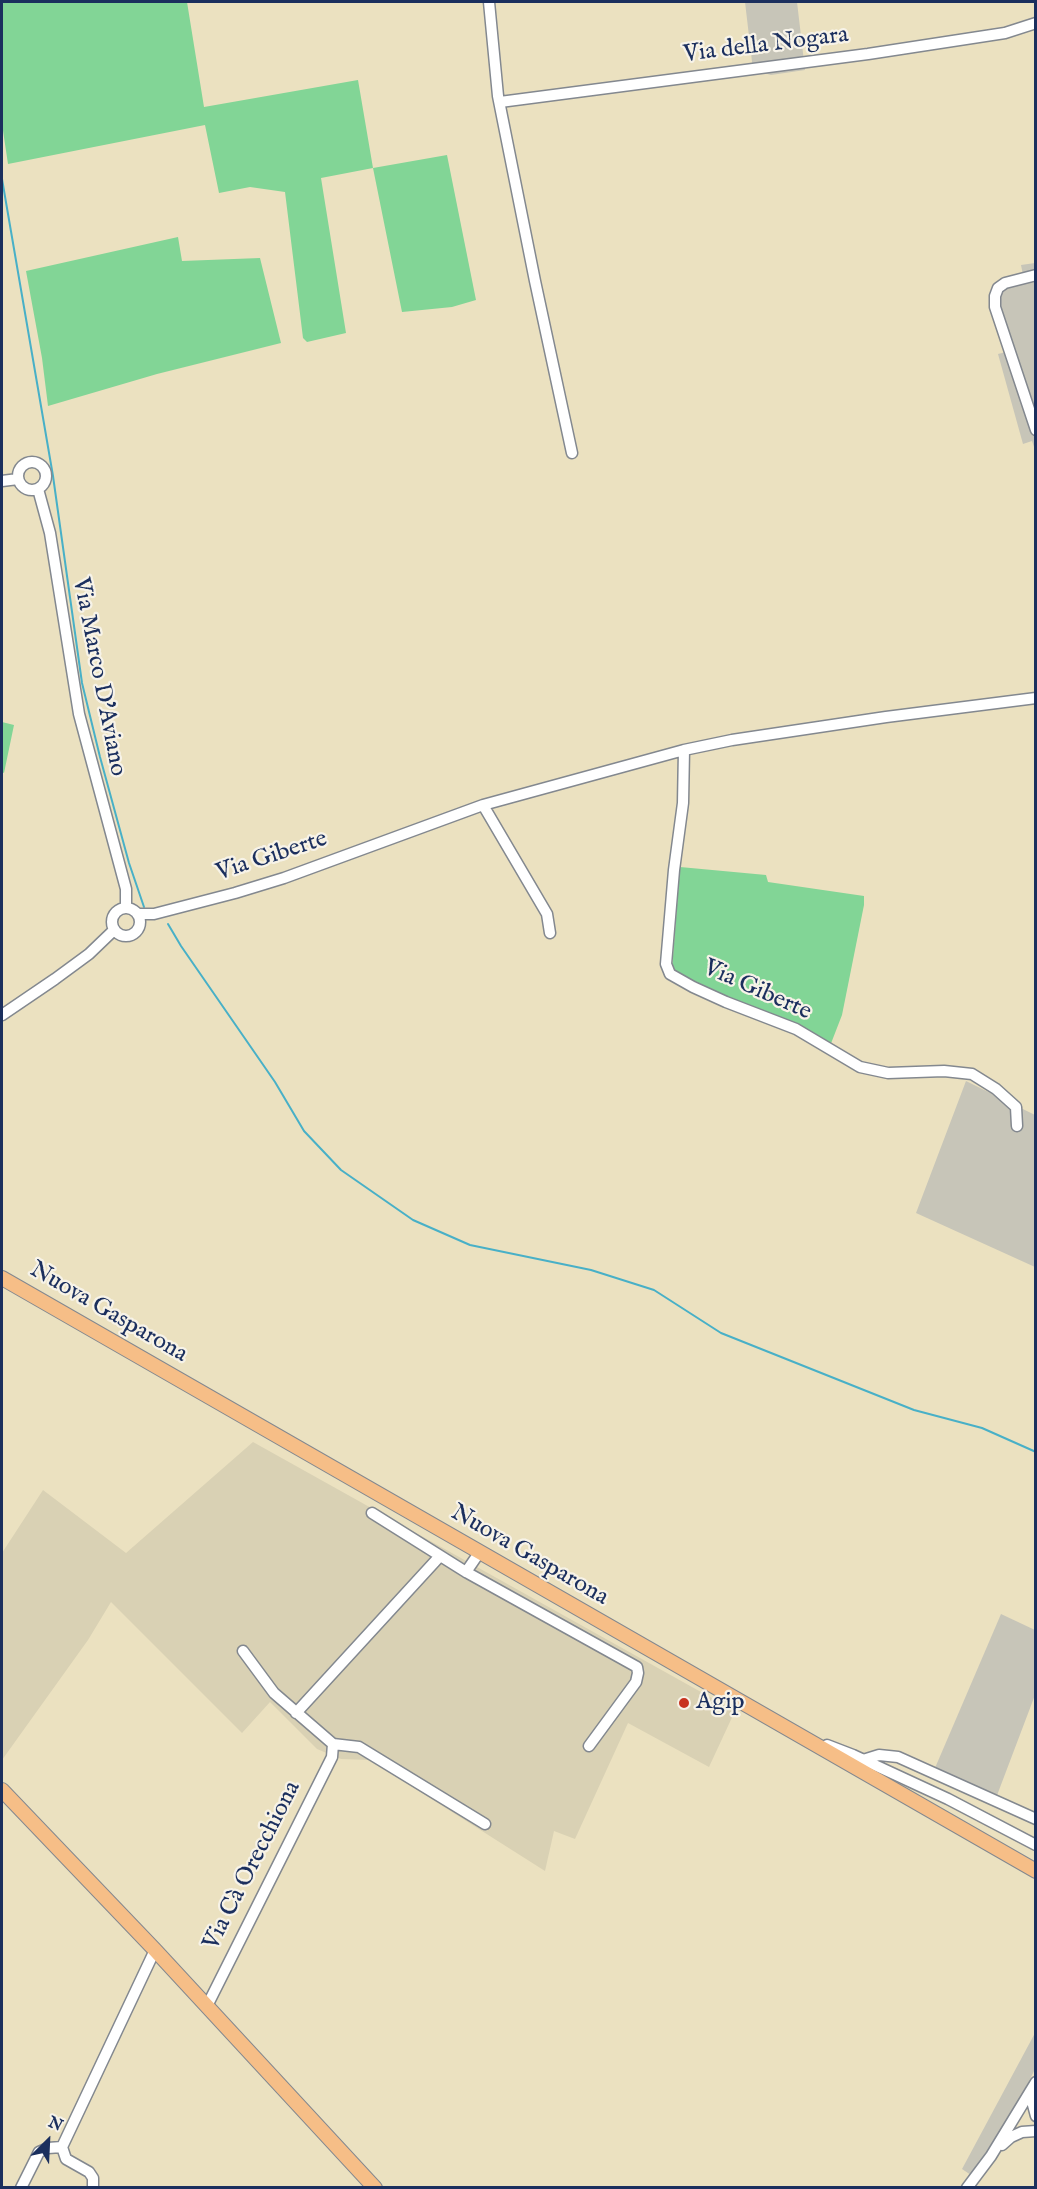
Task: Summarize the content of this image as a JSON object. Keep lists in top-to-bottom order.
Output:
{
  "streets": {
    "main road": ["Nuova Gasparona"],
    "street": [
      "Via della Nogara",
      "Via Marco D'Aviano",
      "Via Giberte",
      "Via Cà Orecchiona"
    ]
  },
  "crossings": [
    ["Via Marco D'Aviano", "Via Giberte"]
  ],
  "places": ["Agip"],
  "north": "top right"
}
